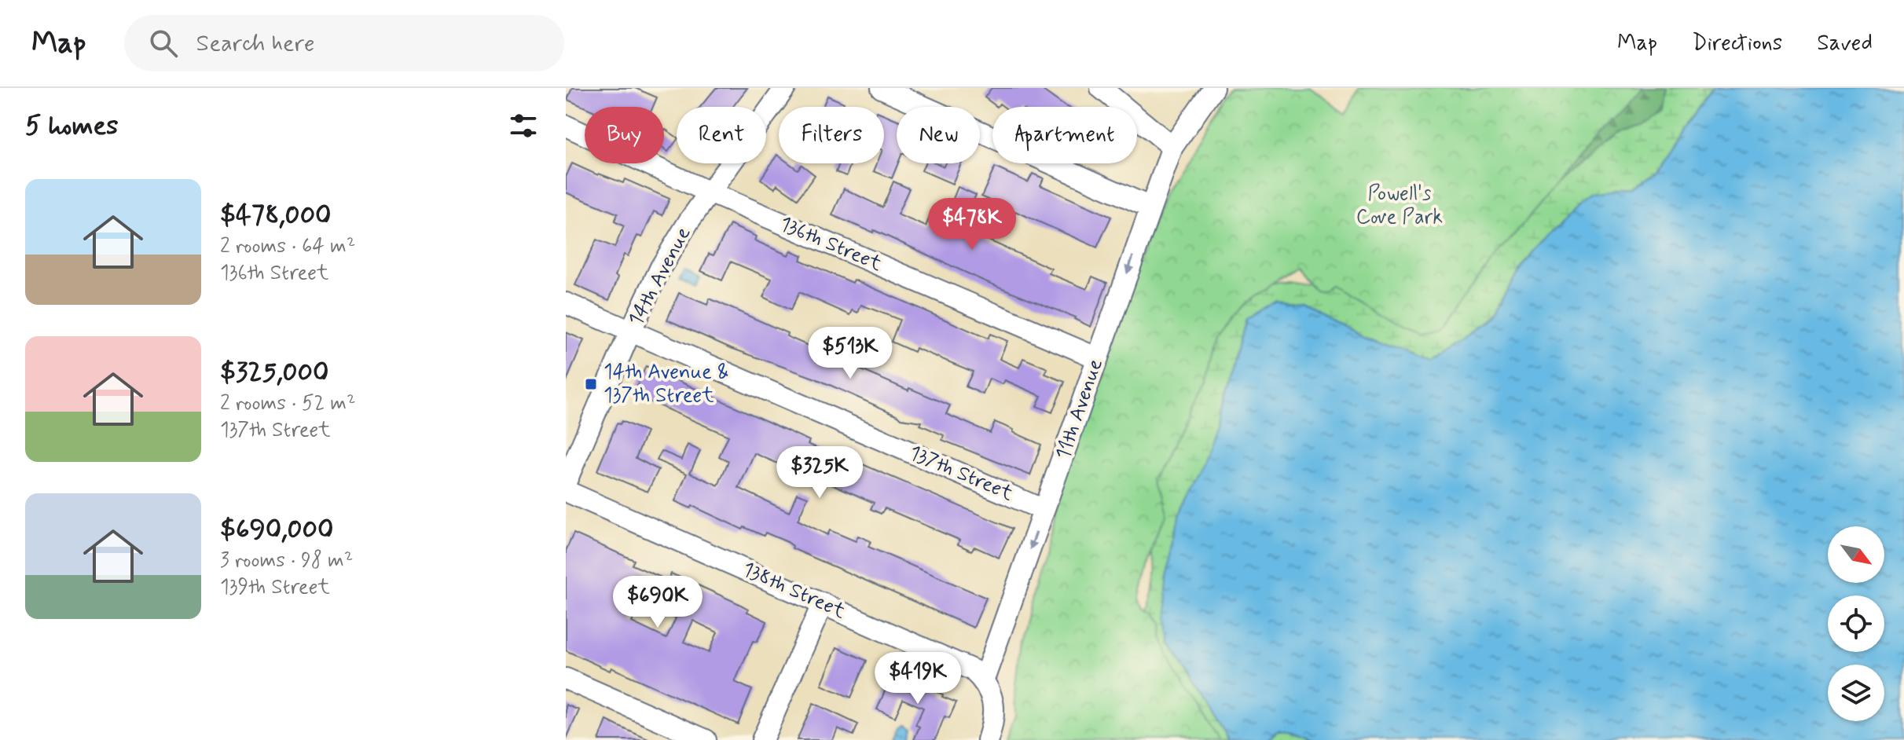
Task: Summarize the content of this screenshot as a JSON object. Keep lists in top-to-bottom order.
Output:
{
  "streets": {
    "street": [
      "136th Street",
      "14th Avenue",
      "11th Avenue",
      "137th Street",
      "138th Street"
    ]
  },
  "crossings": [
    ["136th Street", "14th Avenue"],
    ["136th Street", "11th Avenue"],
    ["14th Avenue", "137th Street"],
    ["11th Avenue", "137th Street"],
    ["11th Avenue", "138th Street"]
  ],
  "one_way": ["11th Avenue"],
  "parks": ["Powell's Cove Park"],
  "places": {
    "transit": ["14th Avenue & 137th Street"]
  },
  "north": "bottom right",
  "page": {
    "header": "Map",
    "search": "Search here",
    "nav": ["Map", "Directions", "Saved"],
    "heading": "5 homes",
    "chip": [
      "Buy",
      "Rent",
      "Filters",
      "New",
      "Apartment"
    ],
    "list": [
      {
        "name": "$478,000",
        "note": "2 rooms · 64 m² · 136th Street"
      },
      {
        "name": "$325,000",
        "note": "2 rooms · 52 m² · 137th Street"
      },
      {
        "name": "$690,000",
        "note": "3 rooms · 98 m² · 139th Street"
      }
    ],
    "price": [
      "$478K",
      "$513K",
      "$325K",
      "$690K",
      "$419K"
    ]
  }
}
